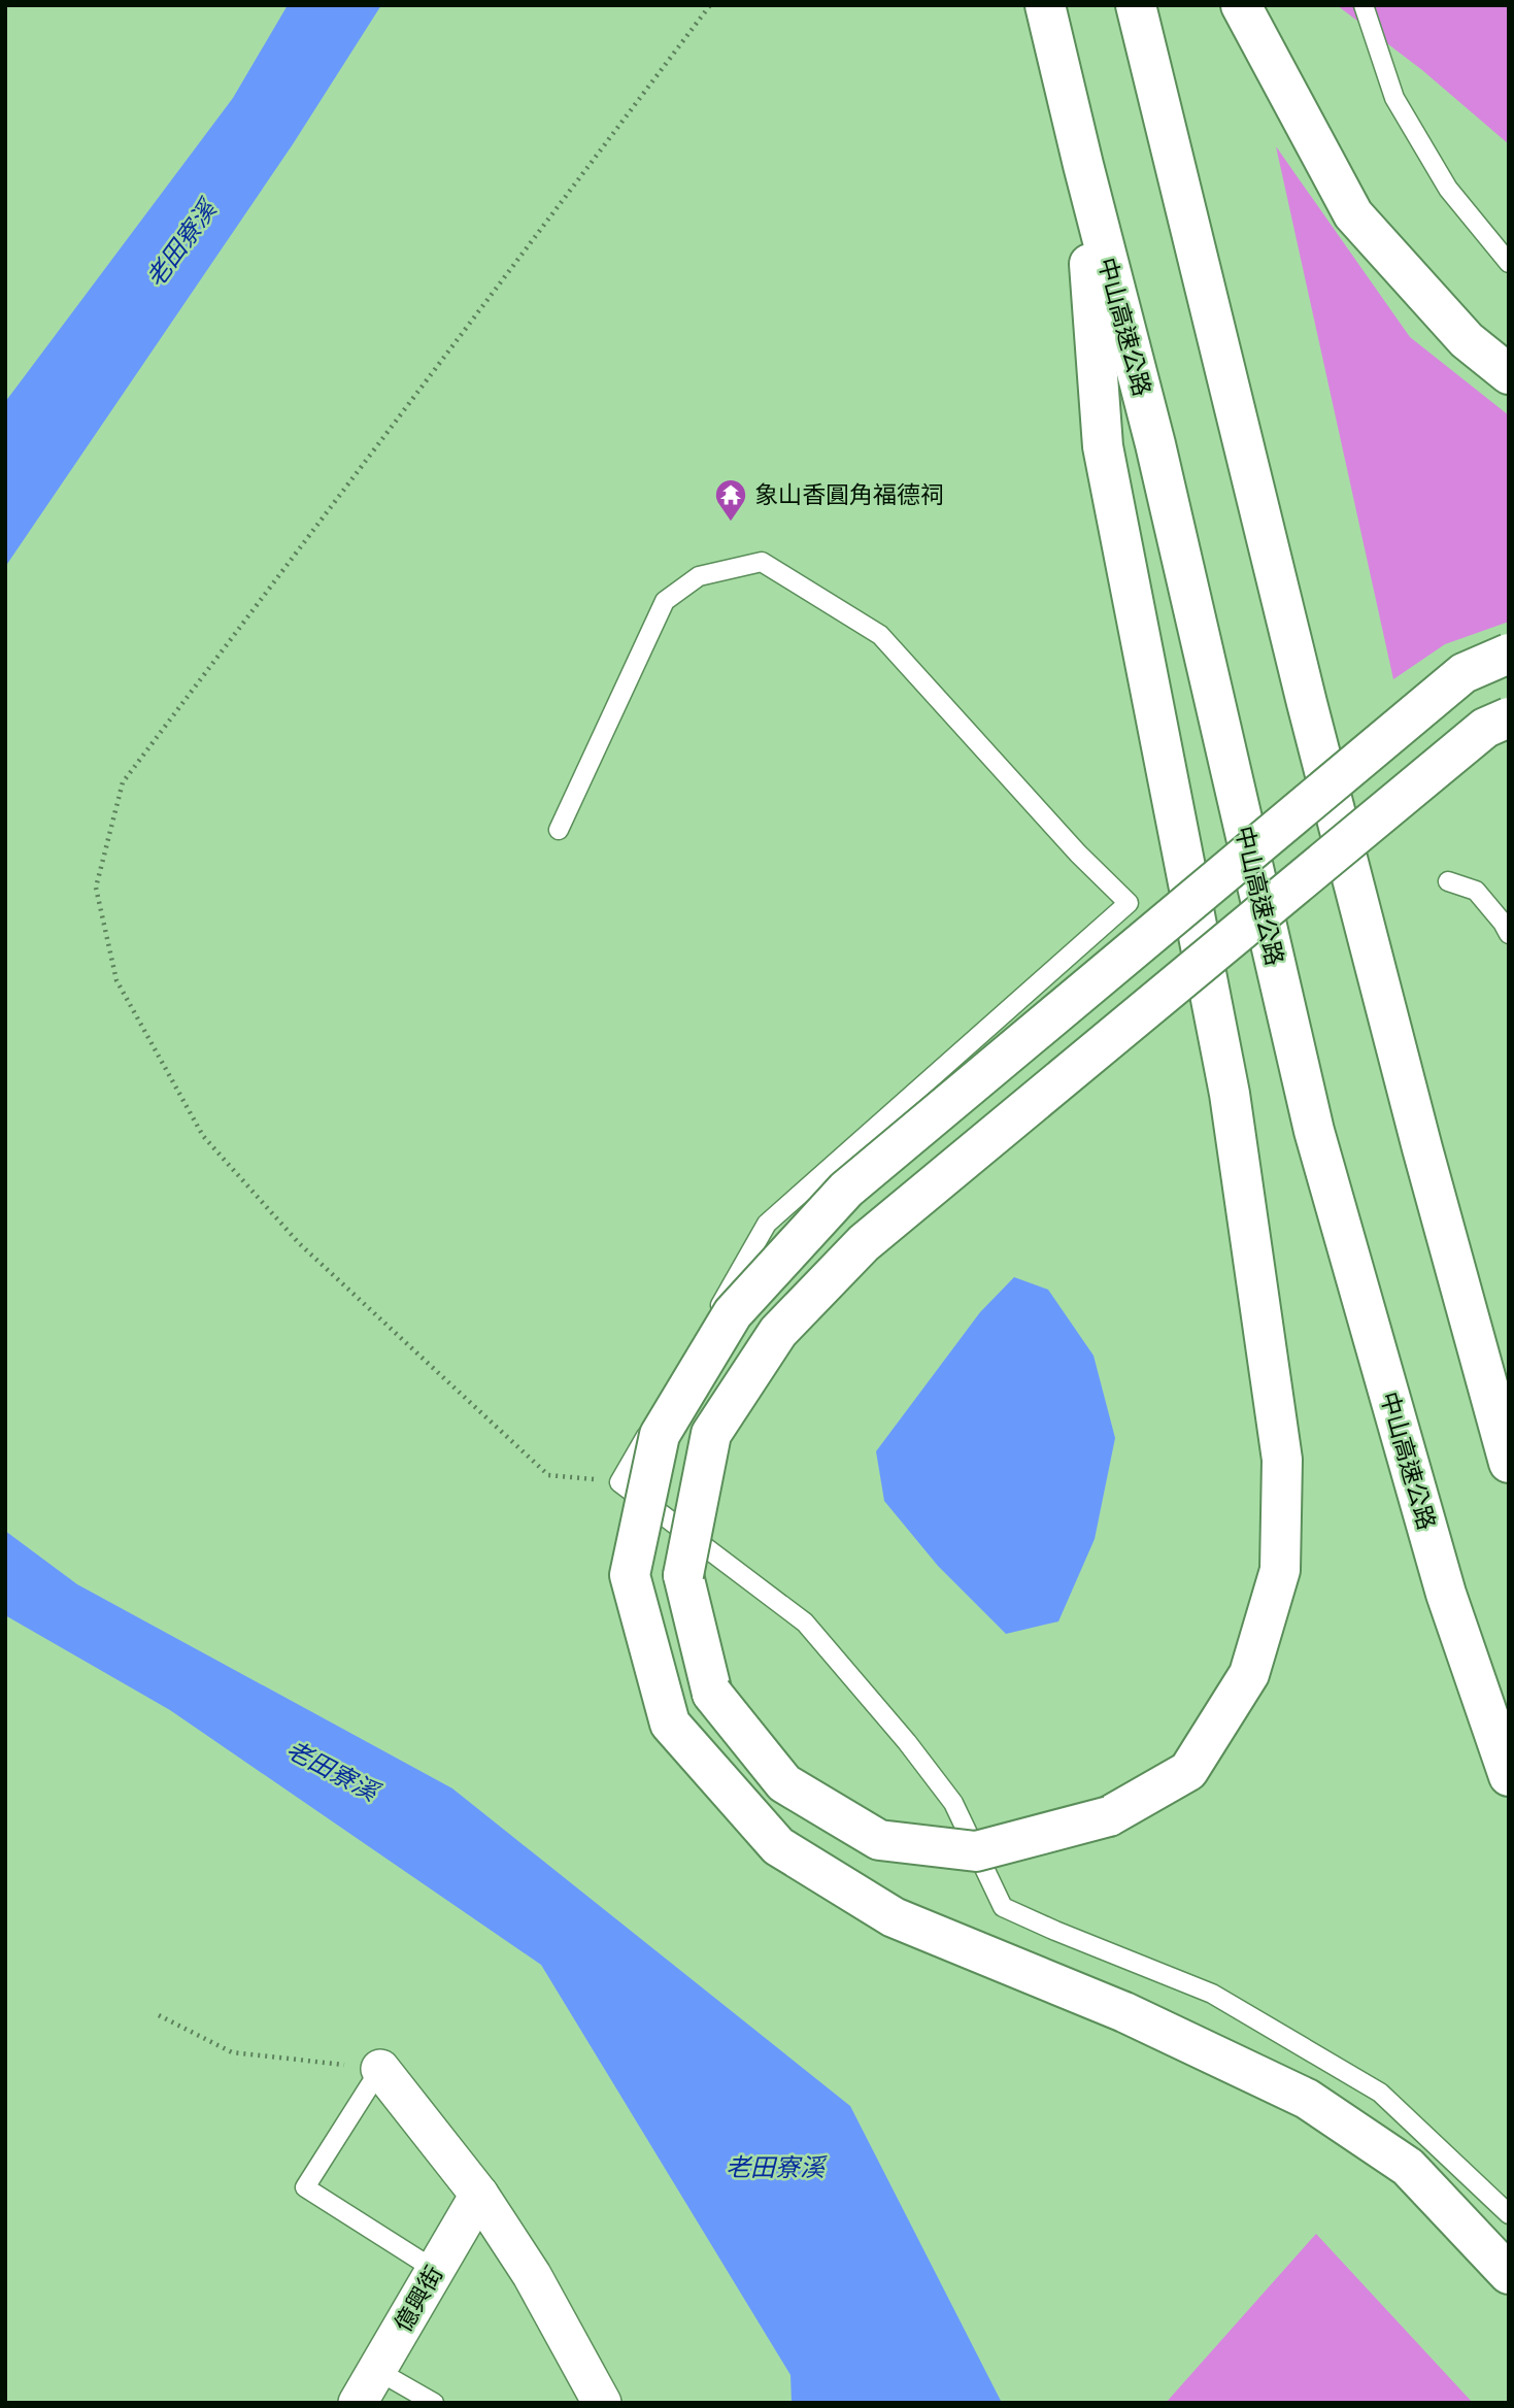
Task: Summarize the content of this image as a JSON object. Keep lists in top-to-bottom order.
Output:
{
  "streets": {
    "highway": ["中山高速公路"],
    "street": ["億興街"]
  },
  "water": ["老田寮溪"],
  "places": {
    "temple": ["象山香圓角福德祠"]
  }
}
